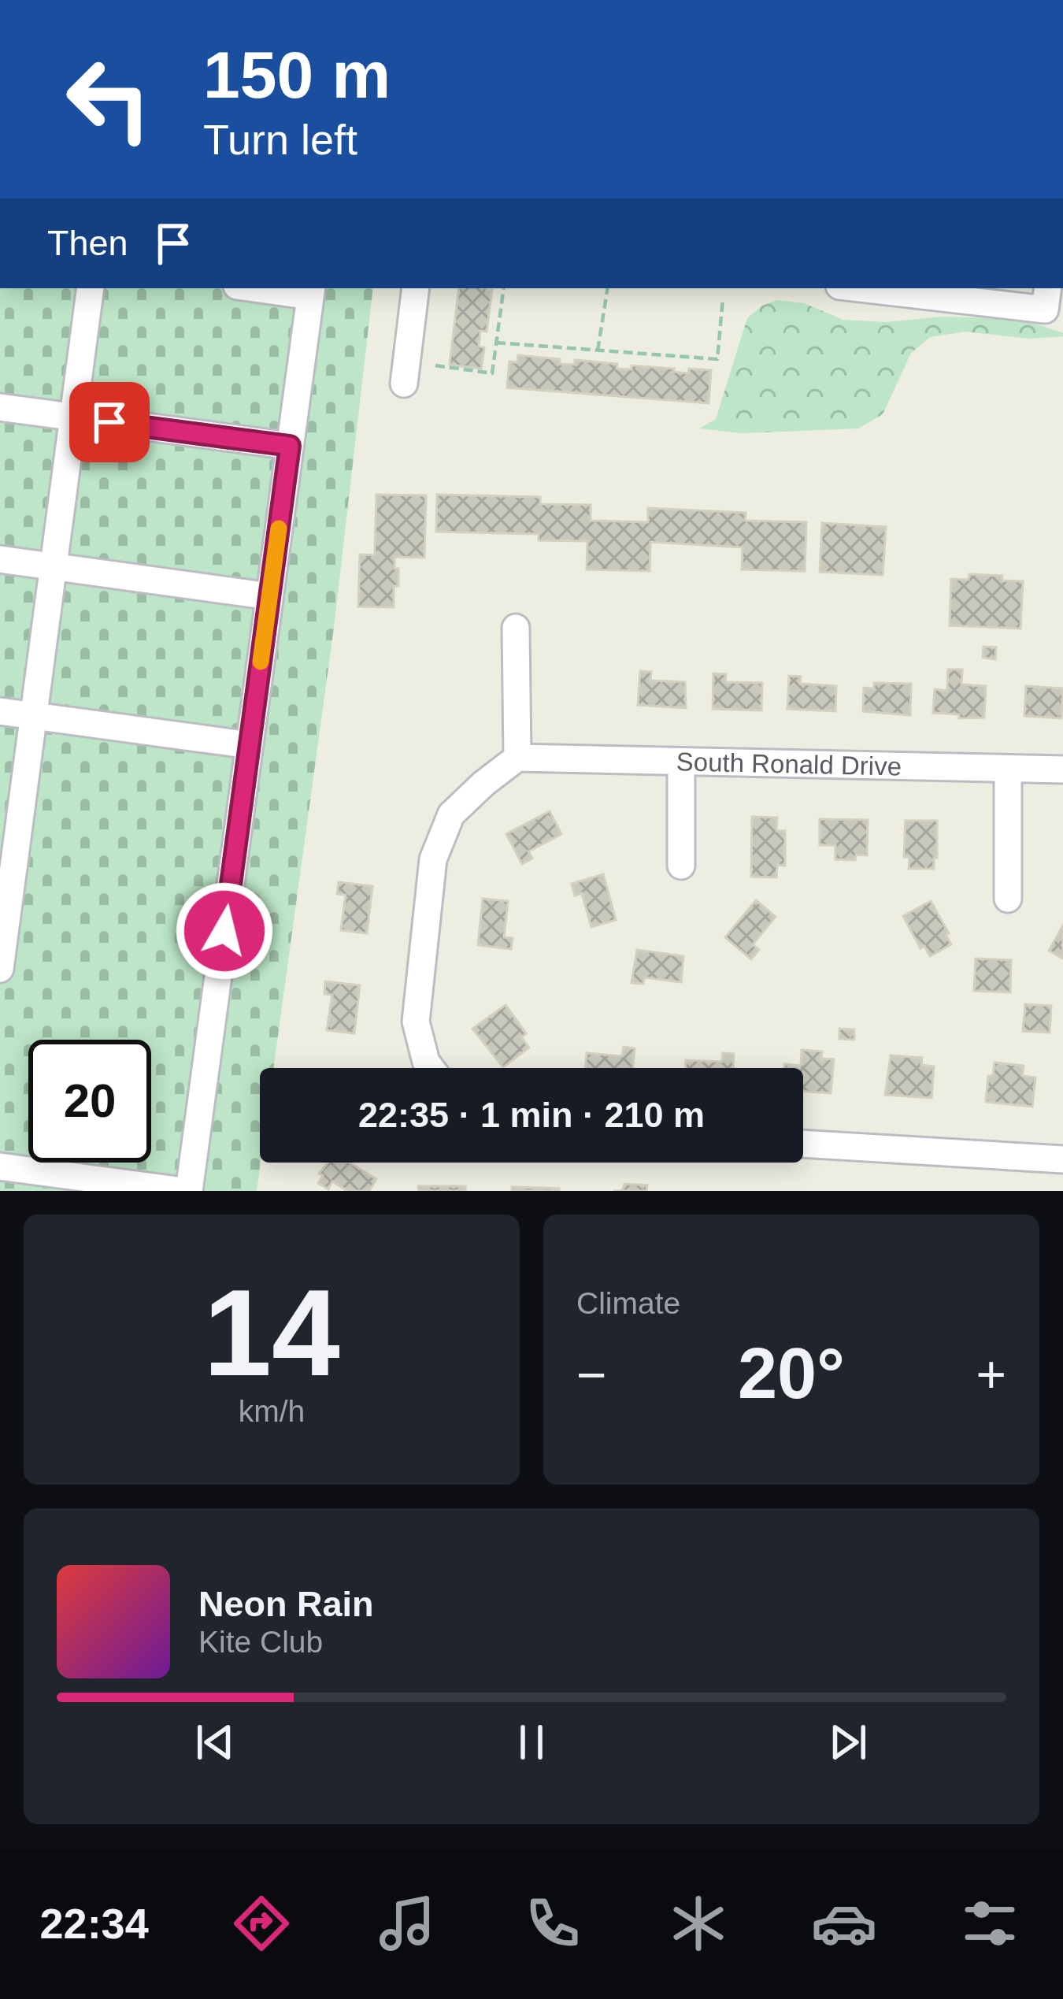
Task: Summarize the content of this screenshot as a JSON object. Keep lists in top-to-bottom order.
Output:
{
  "streets": {
    "street": ["South Ronald Drive"]
  },
  "page": {
    "turn": ["150 m", "Turn left"],
    "then": "Then",
    "limit": "20",
    "trip": "22:35 · 1 min · 210 m",
    "tile": [
      ["14", "km/h"],
      "Climate"
    ],
    "heat": ["−", "20°", "+"],
    "song": ["Neon Rain", "Kite Club"],
    "tabs": "22:34"
  }
}
